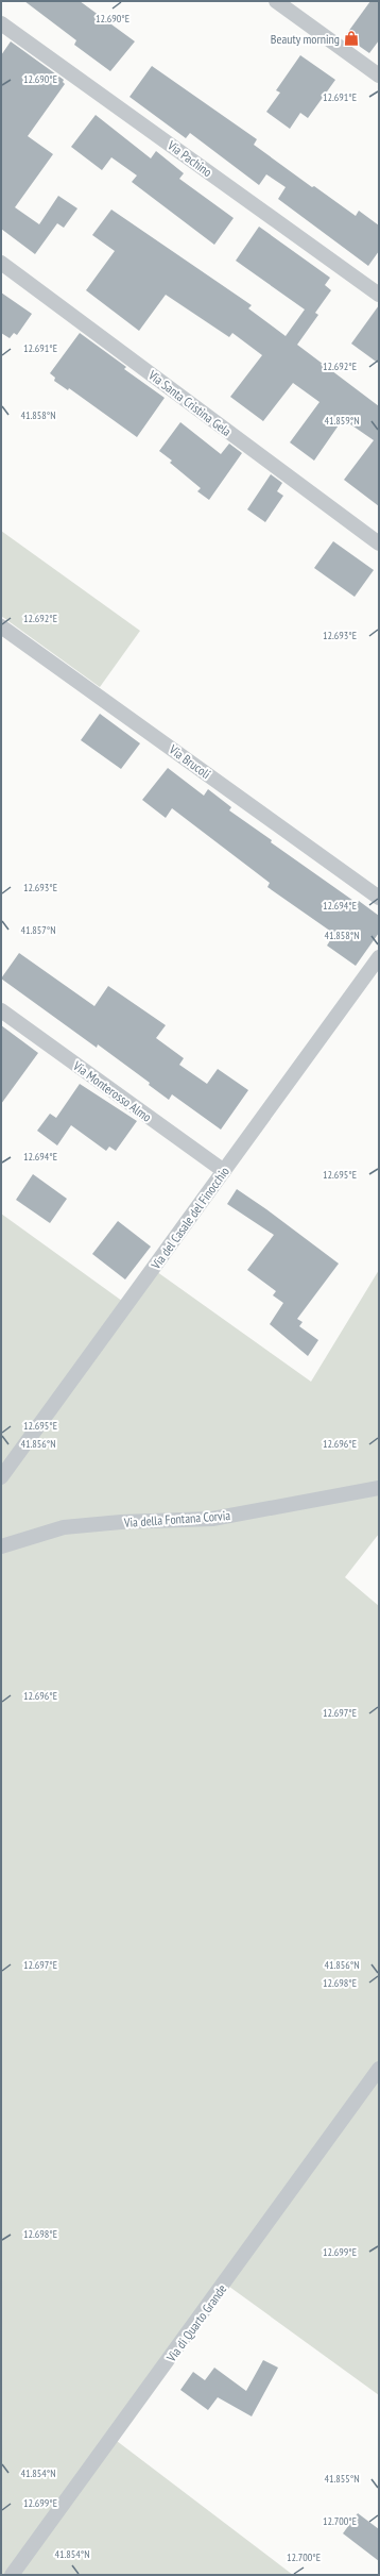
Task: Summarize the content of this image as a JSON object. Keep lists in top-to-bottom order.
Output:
{
  "streets": {
    "street": [
      "Via Pachino",
      "Via Santa Cristina Gela",
      "Via Brucoli",
      "Via Monterosso Almo",
      "Via del Casale del Finocchio",
      "Via della Fontana Corvia",
      "Via di Quarto Grande"
    ]
  },
  "crossings": [
    ["Via Monterosso Almo", "Via del Casale del Finocchio"]
  ],
  "places": {
    "shop": ["Beauty morning"]
  },
  "coordinates": [
    "12.690°E",
    "12.691°E",
    "12.692°E",
    "41.858°N",
    "41.859°N",
    "12.693°E",
    "12.694°E",
    "41.857°N",
    "12.695°E",
    "12.696°E",
    "41.856°N",
    "12.697°E",
    "12.698°E",
    "12.699°E",
    "41.854°N",
    "41.855°N",
    "12.700°E"
  ]
}
